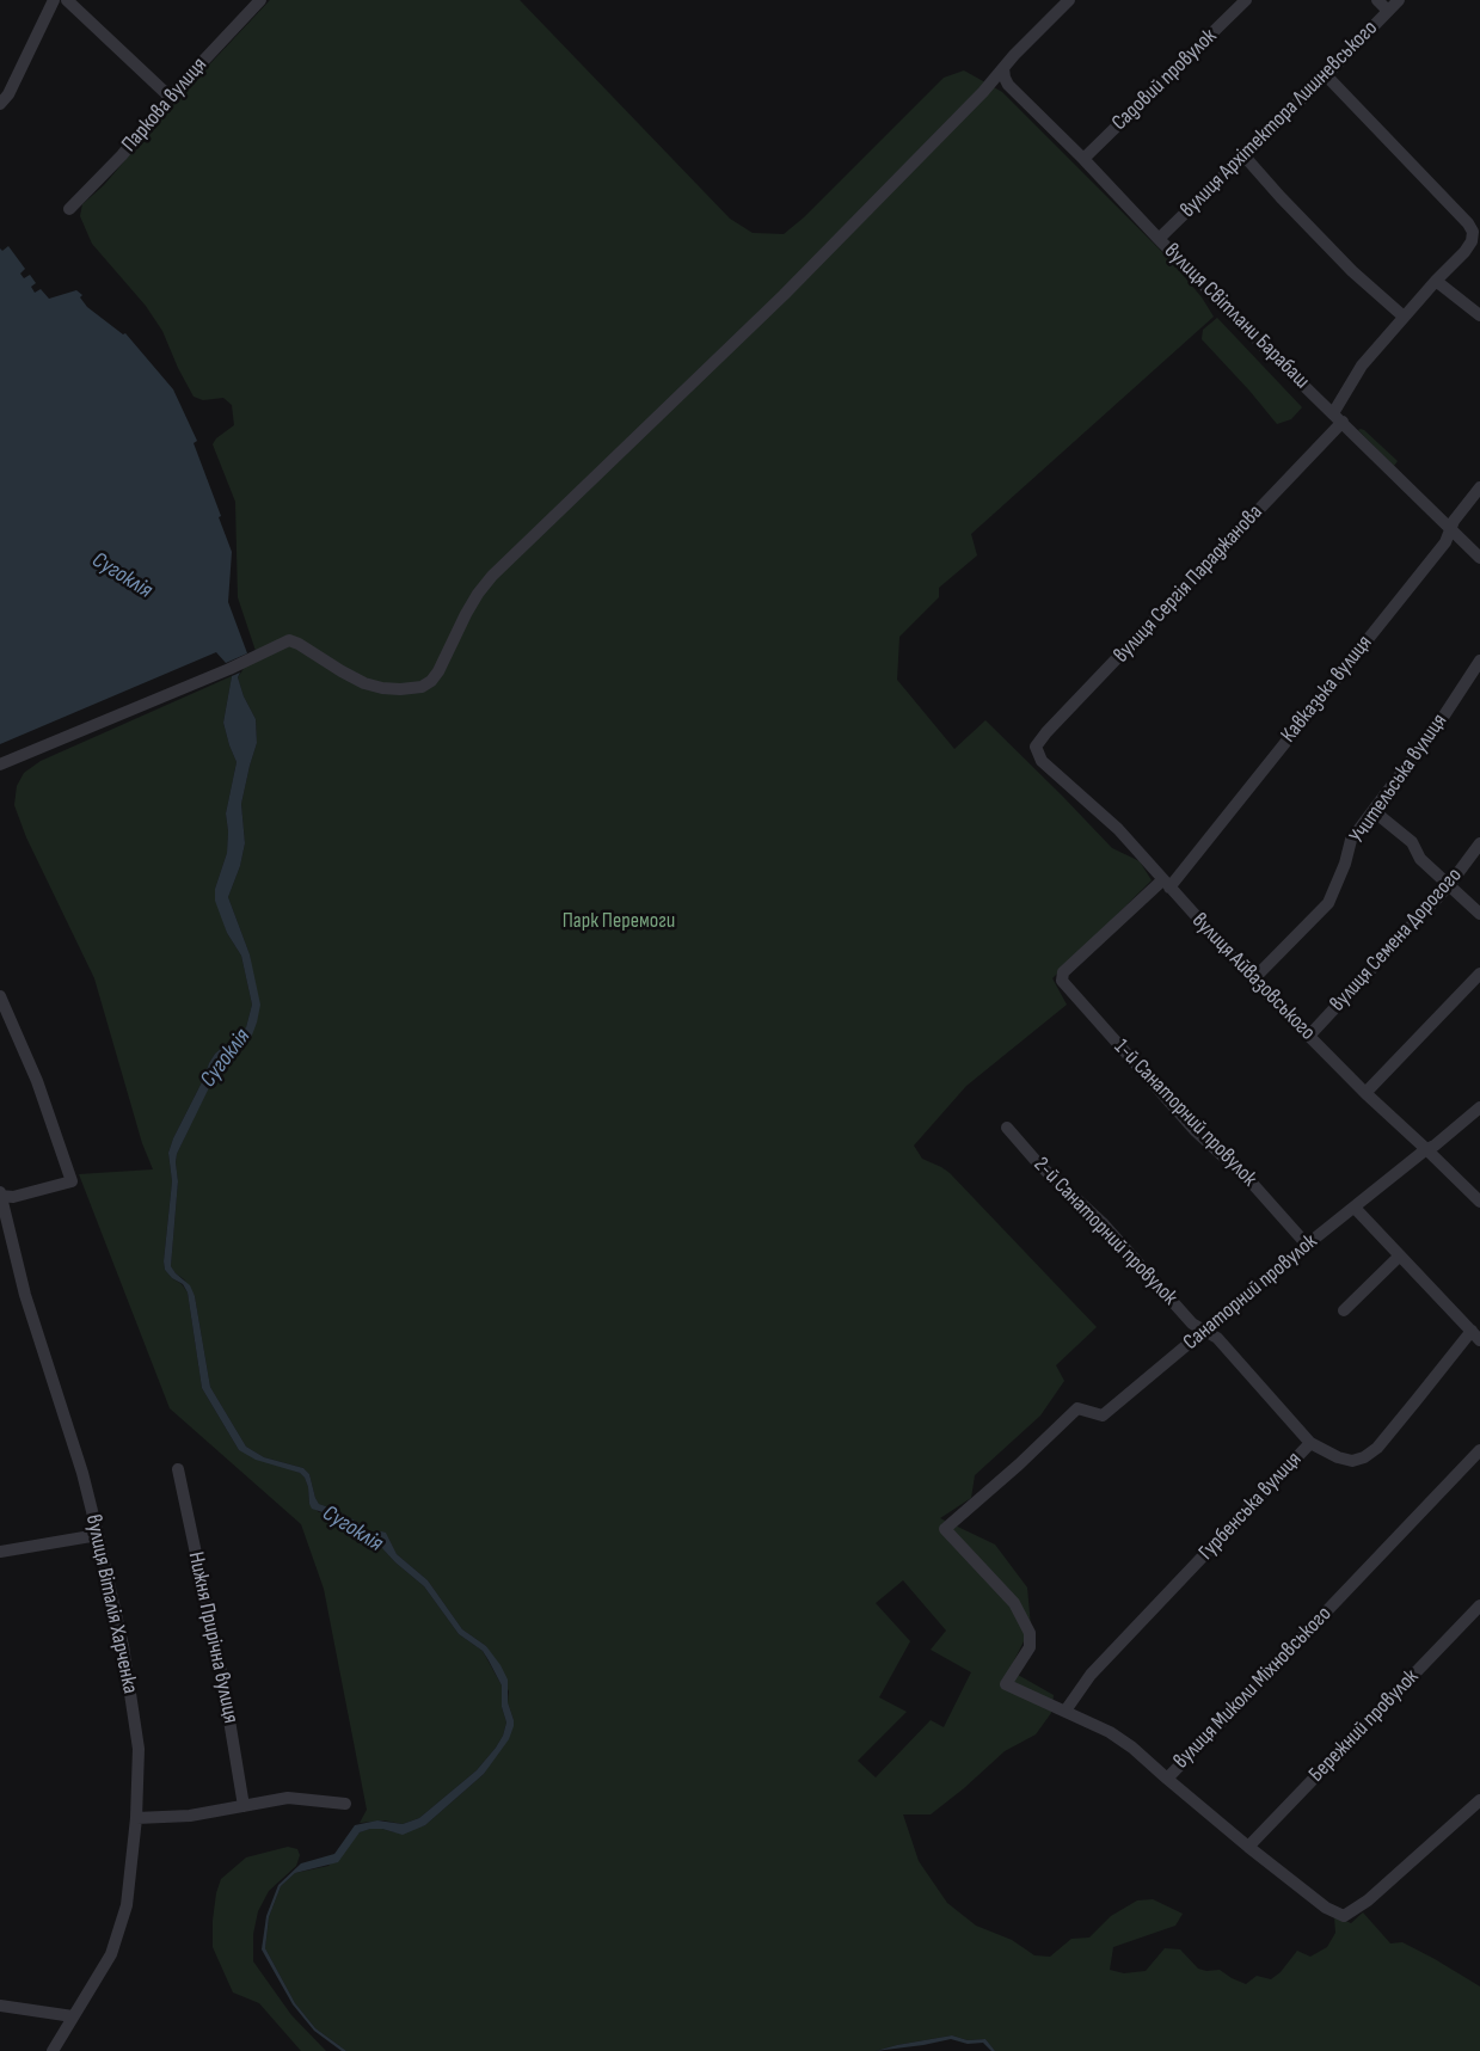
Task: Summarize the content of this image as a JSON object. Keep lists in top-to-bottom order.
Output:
{
  "streets": {
    "street": [
      "Садовий провулок",
      "Паркова вулиця",
      "вулиця Архітектора Лишневського",
      "вулиця Світлани Барабаш",
      "вулиця Сергія Параджанова",
      "Кавказька вулиця",
      "Учительська вулиця",
      "вулиця Семена Дорогого",
      "вулиця Айвазовського",
      "1-й Санаторний провулок",
      "2-й Санаторний провулок",
      "Санаторний провулок",
      "Гурбенська вулиця",
      "вулиця Віталія Харченка",
      "Нижня Прирічна вулиця",
      "вулиця Миколи Міхновського",
      "Бережний провулок"
    ]
  },
  "crossings": [
    ["Садовий провулок", "вулиця Світлани Барабаш"],
    ["вулиця Архітектора Лишневського", "вулиця Світлани Барабаш"],
    ["вулиця Світлани Барабаш", "вулиця Сергія Параджанова"],
    ["вулиця Світлани Барабаш", "Кавказька вулиця"],
    ["вулиця Сергія Параджанова", "вулиця Айвазовського"],
    ["Кавказька вулиця", "вулиця Айвазовського"],
    ["Кавказька вулиця", "1-й Санаторний провулок"],
    ["Учительська вулиця", "вулиця Айвазовського"],
    ["вулиця Семена Дорогого", "вулиця Айвазовського"],
    ["вулиця Айвазовського", "Санаторний провулок"],
    ["1-й Санаторний провулок", "Санаторний провулок"],
    ["2-й Санаторний провулок", "Санаторний провулок"],
    ["2-й Санаторний провулок", "Гурбенська вулиця"],
    ["Санаторний провулок", "Гурбенська вулиця"],
    ["вулиця Миколи Міхновського", "Бережний провулок"]
  ],
  "water": ["Сугоклія"],
  "parks": ["Парк Перемоги"]
}
